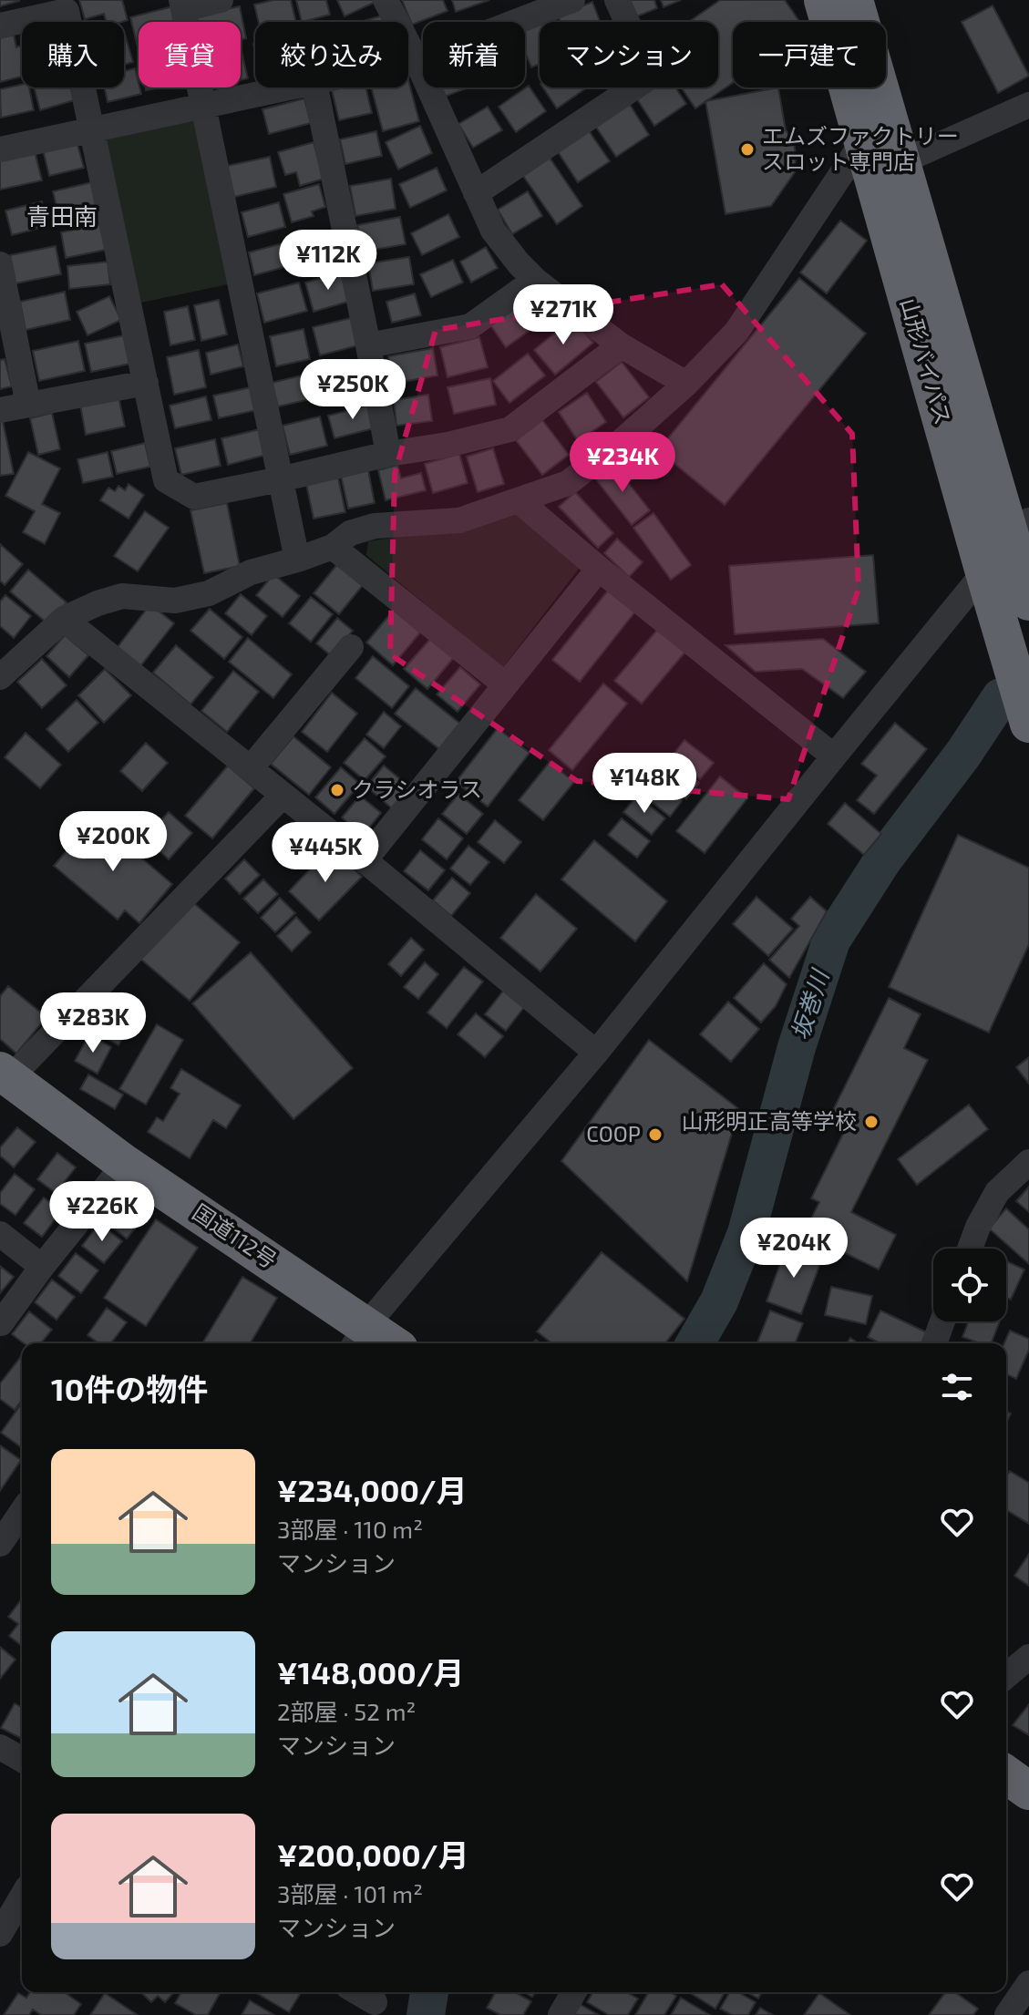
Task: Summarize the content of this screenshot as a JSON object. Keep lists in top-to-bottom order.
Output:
{
  "streets": {
    "highway": ["山形バイパス", "国道112号"]
  },
  "districts": ["青田南"],
  "water": ["坂巻川"],
  "places": [
    "エムズファクトリー スロット専門店",
    "クラシオラス",
    "山形明正高等学校",
    "COOP"
  ],
  "page": {
    "chip": [
      "購入",
      "賃貸",
      "絞り込み",
      "新着",
      "マンション",
      "一戸建て"
    ],
    "price": [
      "¥112K",
      "¥271K",
      "¥250K",
      "¥234K",
      "¥148K",
      "¥200K",
      "¥445K",
      "¥283K",
      "¥226K",
      "¥204K"
    ],
    "heading": "10件の物件",
    "list": [
      {
        "name": "¥234,000/月",
        "note": "3部屋 · 110 m² · マンション"
      },
      {
        "name": "¥148,000/月",
        "note": "2部屋 · 52 m² · マンション"
      },
      {
        "name": "¥200,000/月",
        "note": "3部屋 · 101 m² · マンション"
      }
    ]
  }
}
